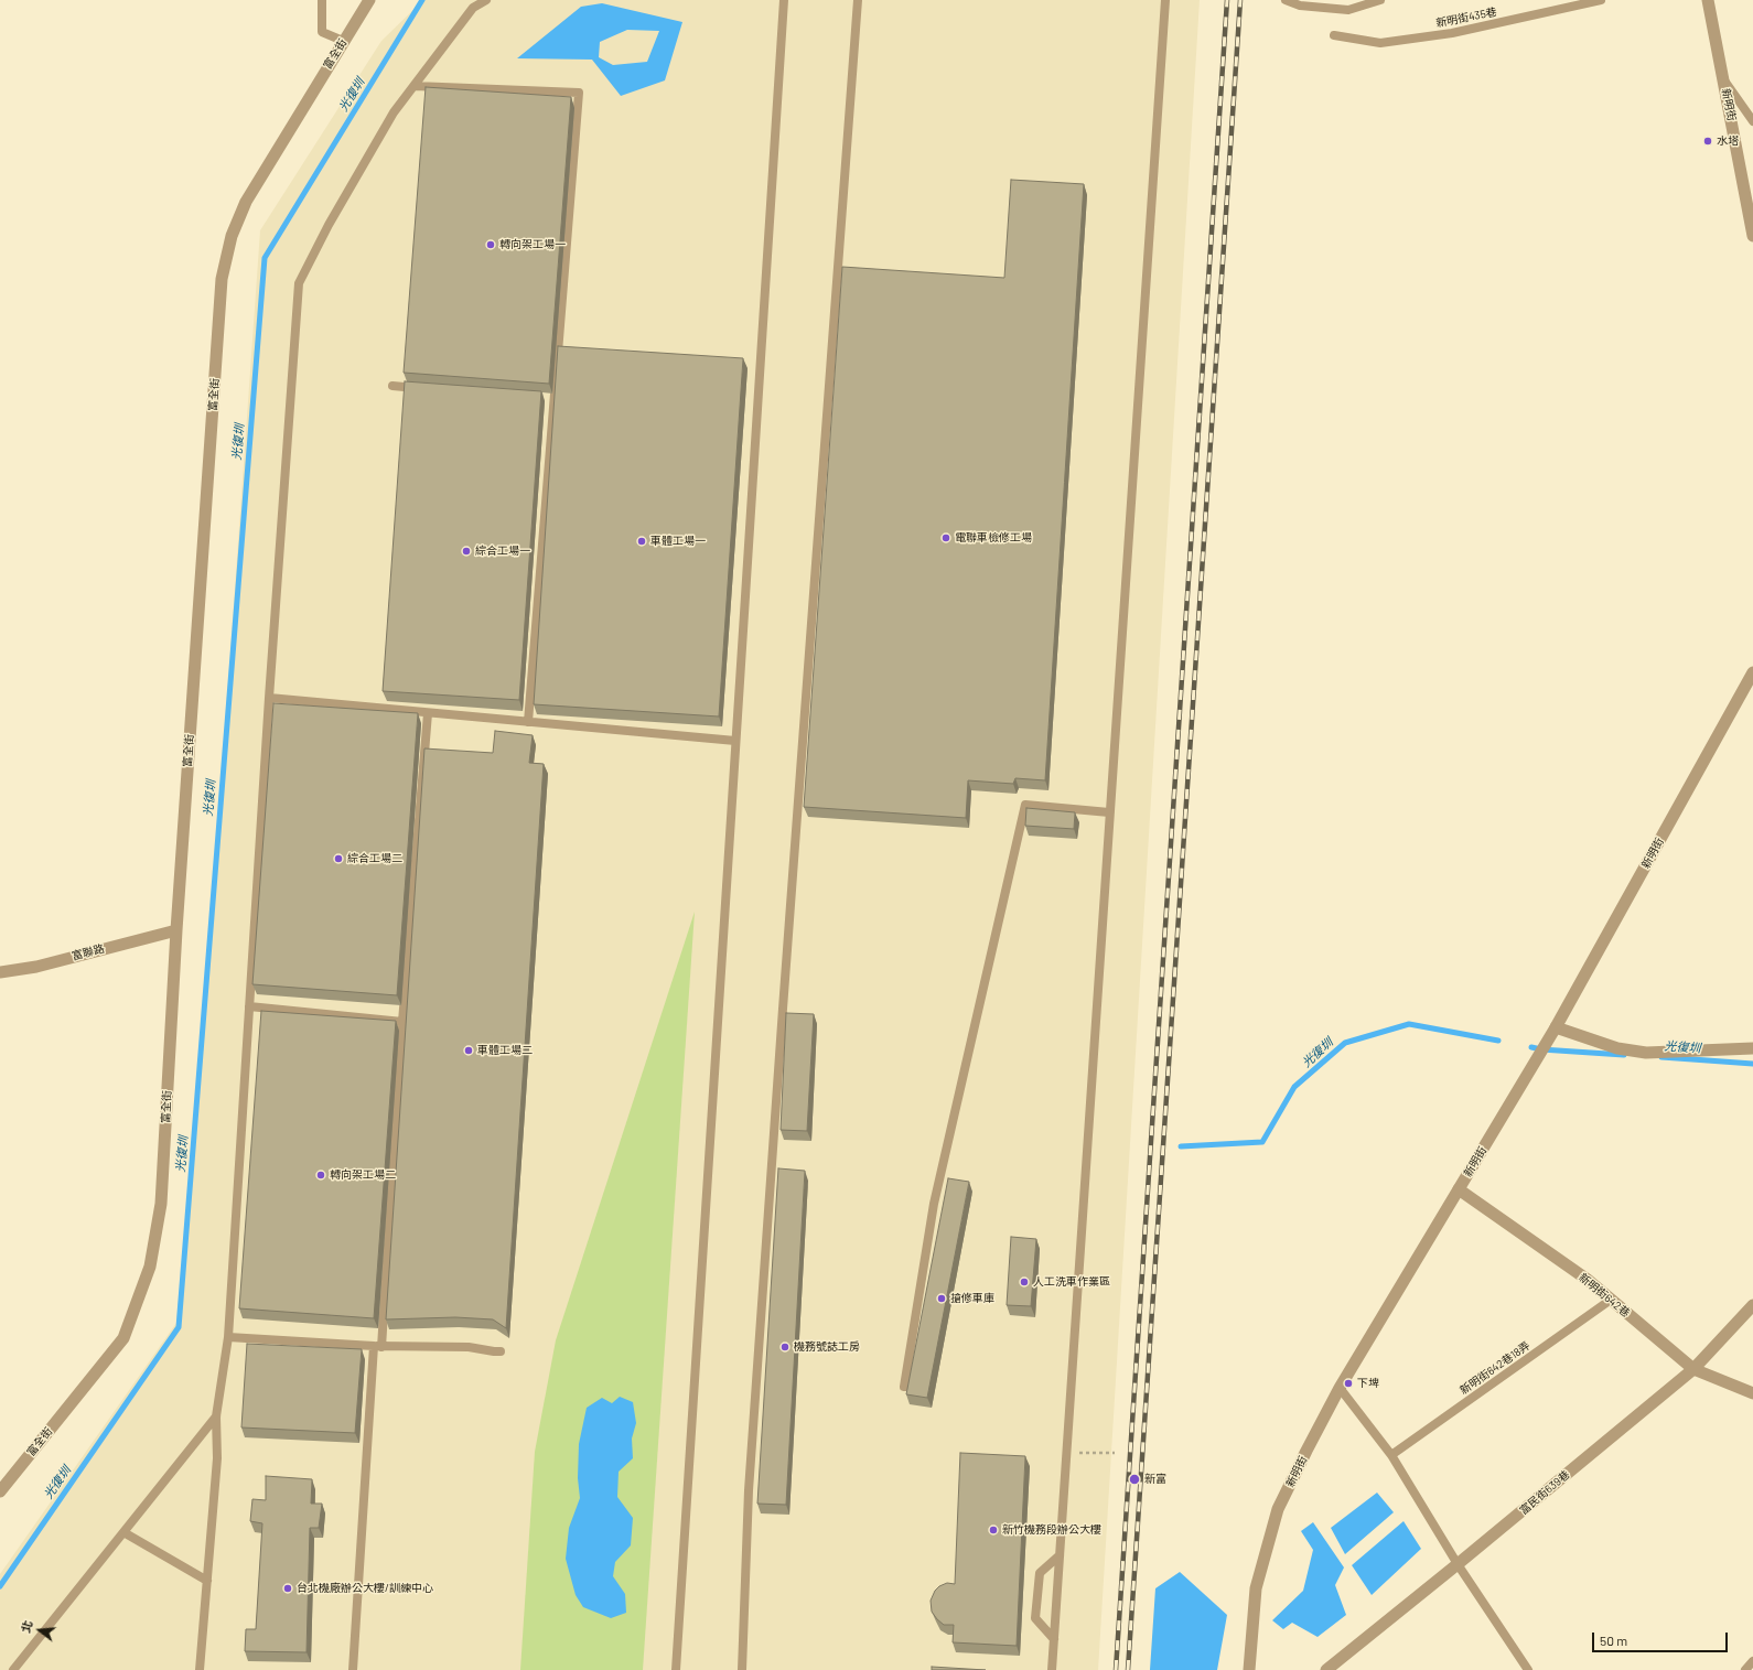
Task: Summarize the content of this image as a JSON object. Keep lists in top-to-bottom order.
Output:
{
  "streets": {
    "street": [
      "富全街",
      "新明街",
      "富聯路",
      "新明街642巷",
      "富民街639巷"
    ],
    "lane": ["新明街435巷", "新明街642巷18弄"]
  },
  "crossings": [
    ["富全街", "富聯路"],
    ["新明街", "新明街642巷"],
    ["新明街642巷", "新明街642巷18弄"],
    ["新明街642巷", "富民街639巷"]
  ],
  "water": ["光復圳"],
  "places": [
    "水塔",
    "轉向架工場一",
    "電聯車檢修工場",
    "車體工場一",
    "綜合工場一",
    "綜合工場二",
    "車體工場二",
    "轉向架工場二",
    "人工洗車作業區",
    "搶修車庫",
    "機務號誌工房",
    "下埤",
    "新富",
    "新竹機務段辦公大樓",
    "台北機廠辦公大樓/訓練中心"
  ],
  "scale_bar": "50 m",
  "north": "left"
}
